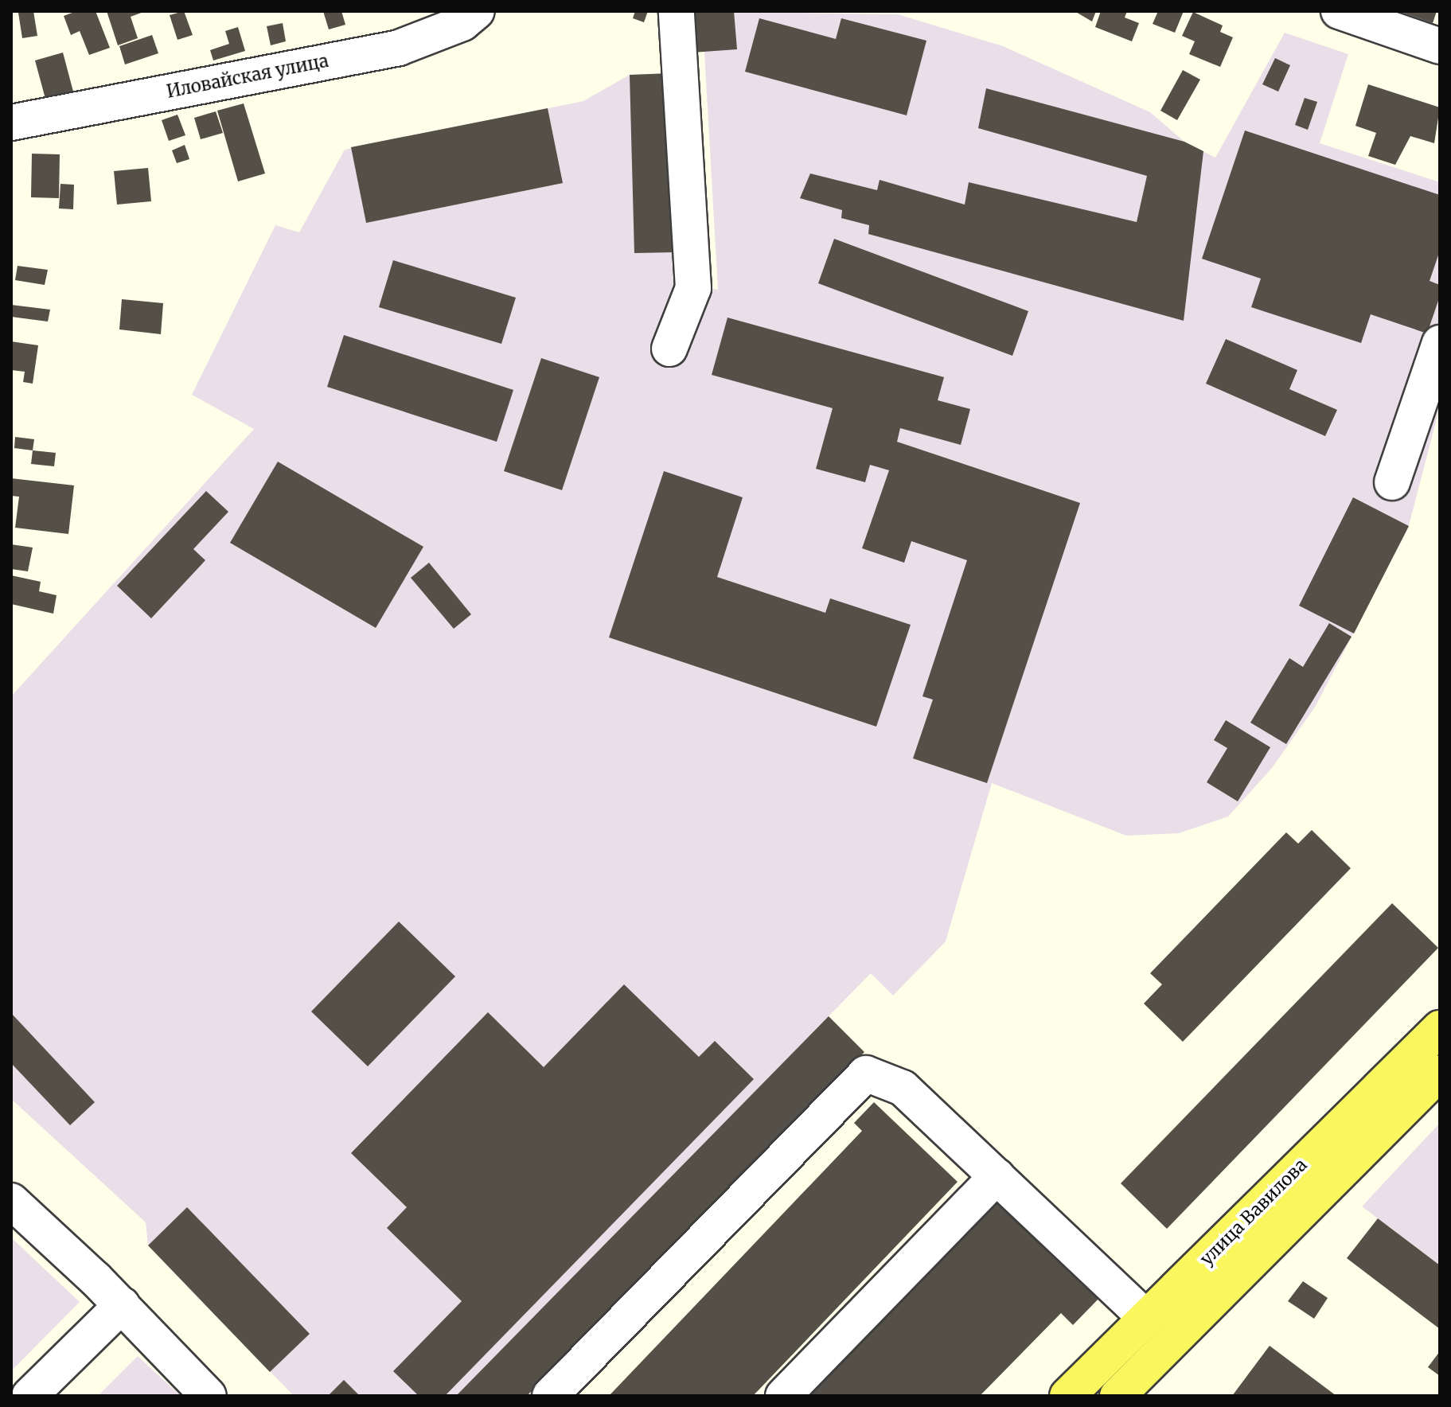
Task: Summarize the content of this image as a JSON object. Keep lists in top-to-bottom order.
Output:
{
  "streets": {
    "main road": ["улица Вавилова"],
    "street": ["Иловайская улица"]
  }
}
